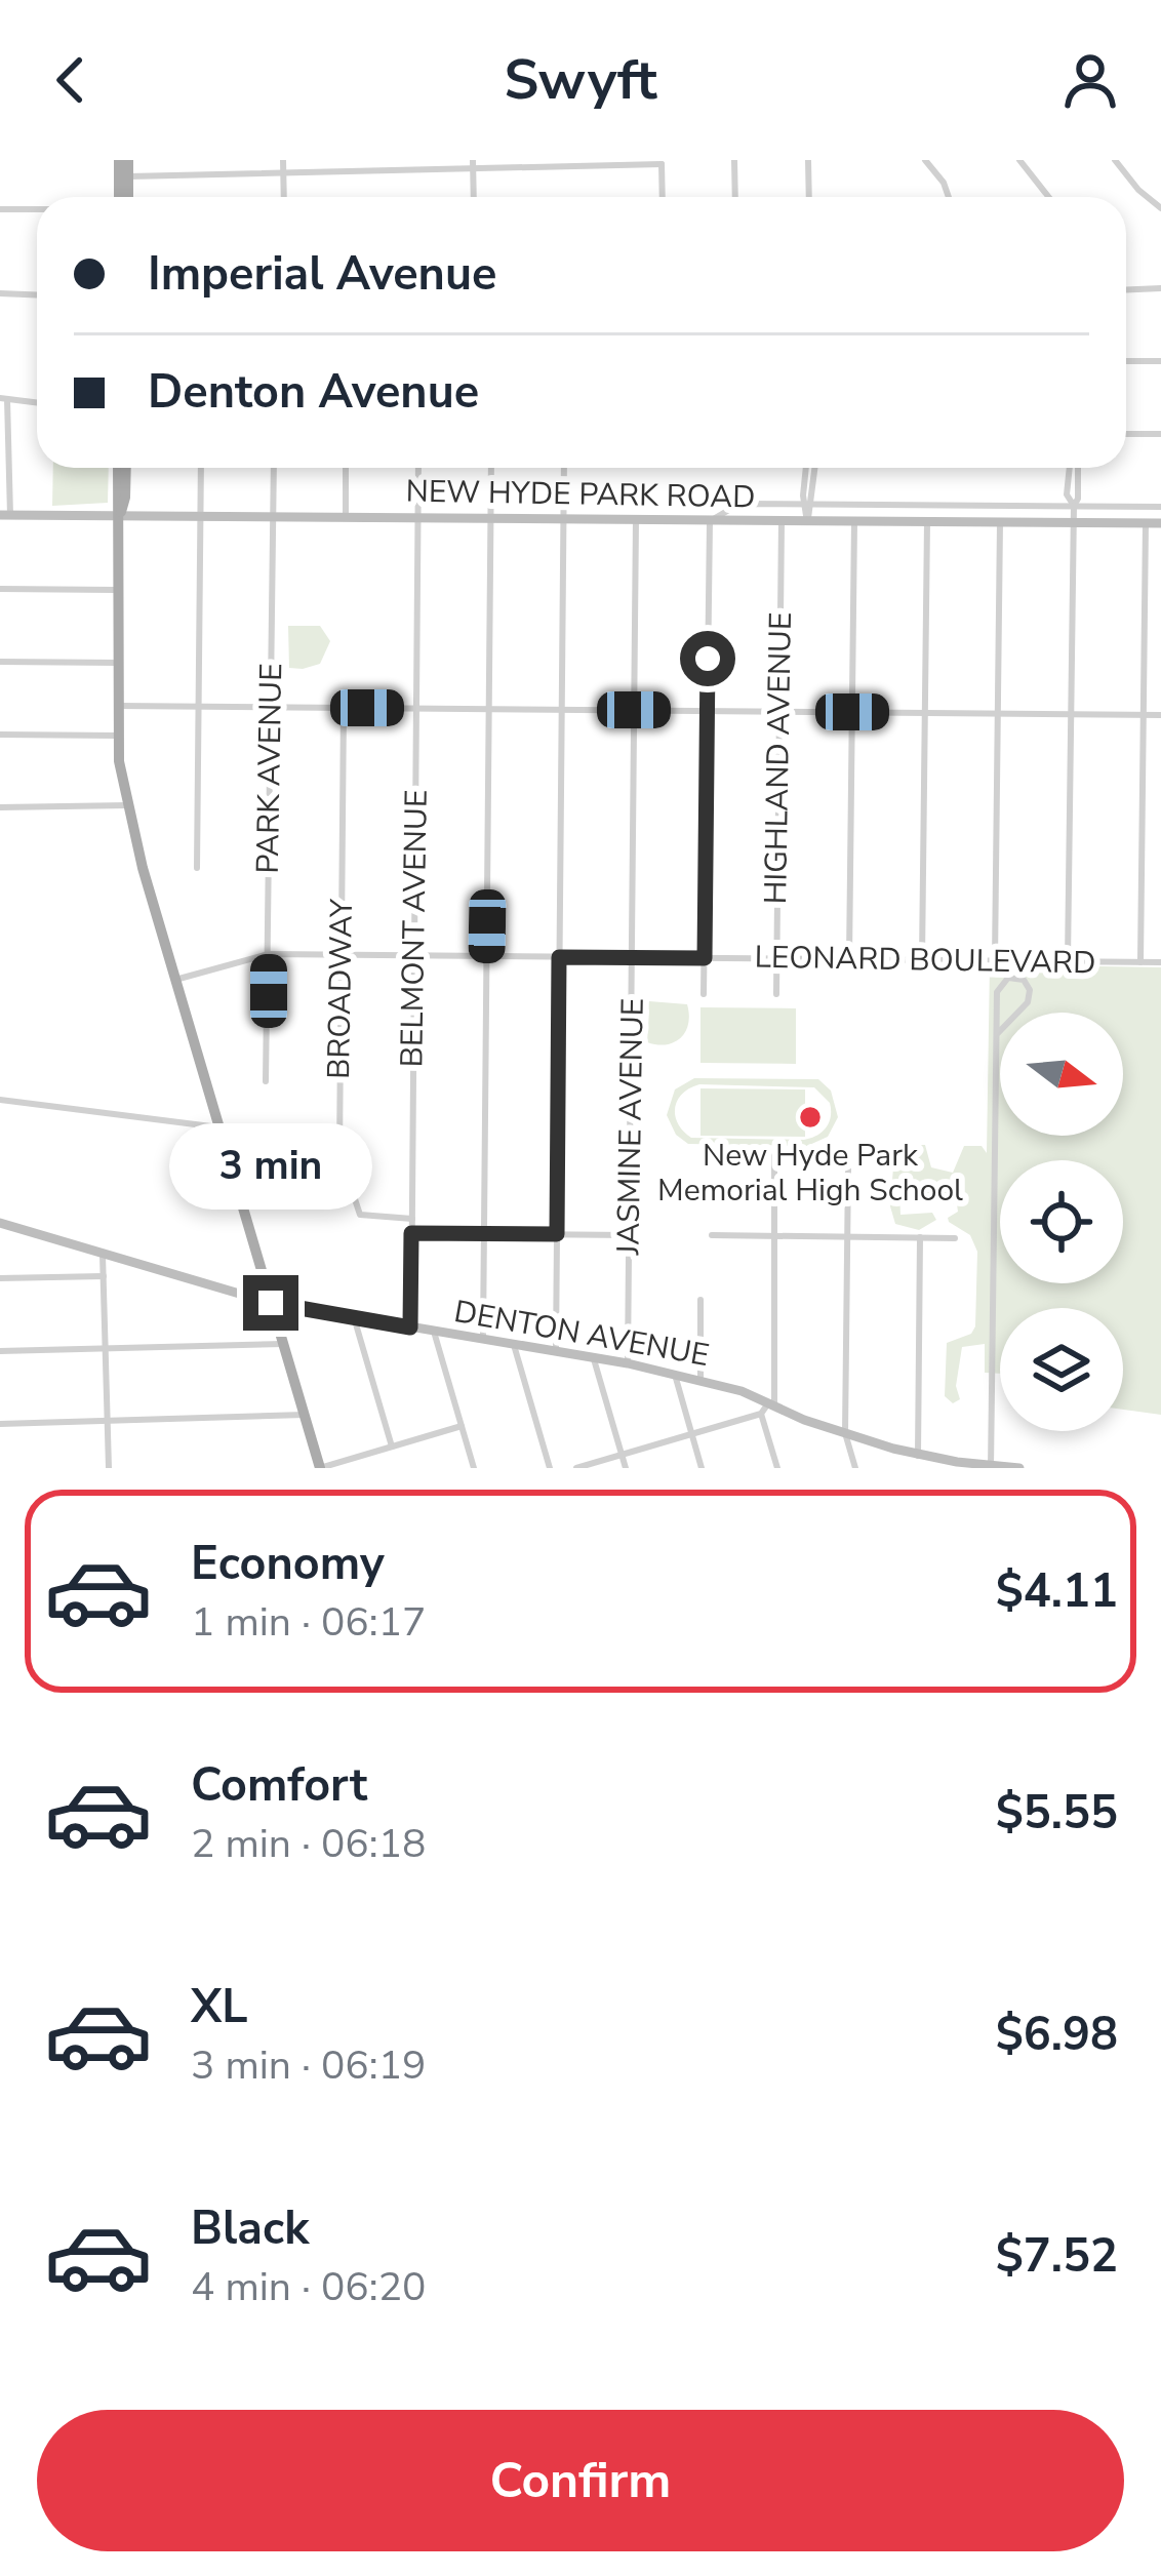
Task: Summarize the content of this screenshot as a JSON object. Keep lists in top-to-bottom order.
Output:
{
  "streets": {
    "main road": ["NEW HYDE PARK ROAD", "DENTON AVENUE"],
    "street": [
      "HIGHLAND AVENUE",
      "PARK AVENUE",
      "BELMONT AVENUE",
      "LEONARD BOULEVARD",
      "BROADWAY",
      "JASMINE AVENUE"
    ]
  },
  "crossings": [
    ["NEW HYDE PARK ROAD", "HIGHLAND AVENUE"],
    ["NEW HYDE PARK ROAD", "PARK AVENUE"],
    ["NEW HYDE PARK ROAD", "BELMONT AVENUE"],
    ["NEW HYDE PARK ROAD", "JASMINE AVENUE"],
    ["HIGHLAND AVENUE", "LEONARD BOULEVARD"],
    ["PARK AVENUE", "LEONARD BOULEVARD"],
    ["BELMONT AVENUE", "LEONARD BOULEVARD"],
    ["BELMONT AVENUE", "BROADWAY"],
    ["BELMONT AVENUE", "DENTON AVENUE"],
    ["LEONARD BOULEVARD", "BROADWAY"],
    ["LEONARD BOULEVARD", "JASMINE AVENUE"],
    ["JASMINE AVENUE", "DENTON AVENUE"]
  ],
  "places": ["New Hyde Park Memorial High School"],
  "north": "right",
  "page": {
    "header": "Swyft",
    "banner": ["Imperial Avenue", "Denton Avenue"],
    "bubble": "3 min",
    "list": [
      {
        "name": "Economy",
        "note": "1 min · 06:17",
        "value": "$4.11"
      },
      {
        "name": "Comfort",
        "note": "2 min · 06:18",
        "value": "$5.55"
      },
      {
        "name": "XL",
        "note": "3 min · 06:19",
        "value": "$6.98"
      },
      {
        "name": "Black",
        "note": "4 min · 06:20",
        "value": "$7.52"
      }
    ],
    "buttons": "Confirm"
  }
}
